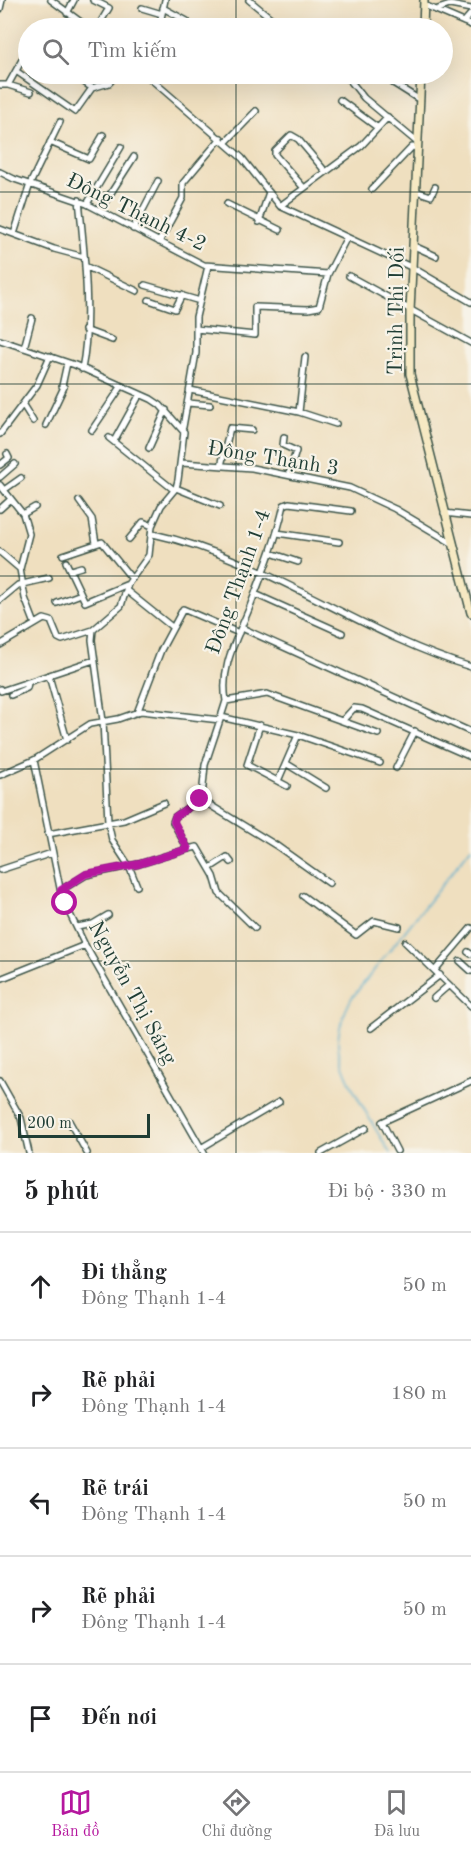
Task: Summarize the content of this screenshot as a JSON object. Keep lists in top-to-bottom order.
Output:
{
  "streets": {
    "main road": ["Trịnh Thị Dối"],
    "street": [
      "Đông Thạnh 4-2",
      "Đông Thạnh 3",
      "Đông Thạnh 1-4",
      "Nguyễn Thị Sáng"
    ]
  },
  "crossings": [
    ["Trịnh Thị Dối", "Đông Thạnh 3"]
  ],
  "scale_bar": "200 m",
  "page": {
    "search": "Tìm kiếm",
    "scale": "200 m",
    "heading": ["5 phút", "Đi bộ · 330 m"],
    "list": [
      ["Đi thẳng", "Đông Thạnh 1-4", "50 m"],
      ["Rẽ phải", "Đông Thạnh 1-4", "180 m"],
      ["Rẽ trái", "Đông Thạnh 1-4", "50 m"],
      ["Rẽ phải", "Đông Thạnh 1-4", "50 m"],
      "Đến nơi"
    ],
    "nav": ["Bản đồ", "Chỉ đường", "Đã lưu"]
  }
}
